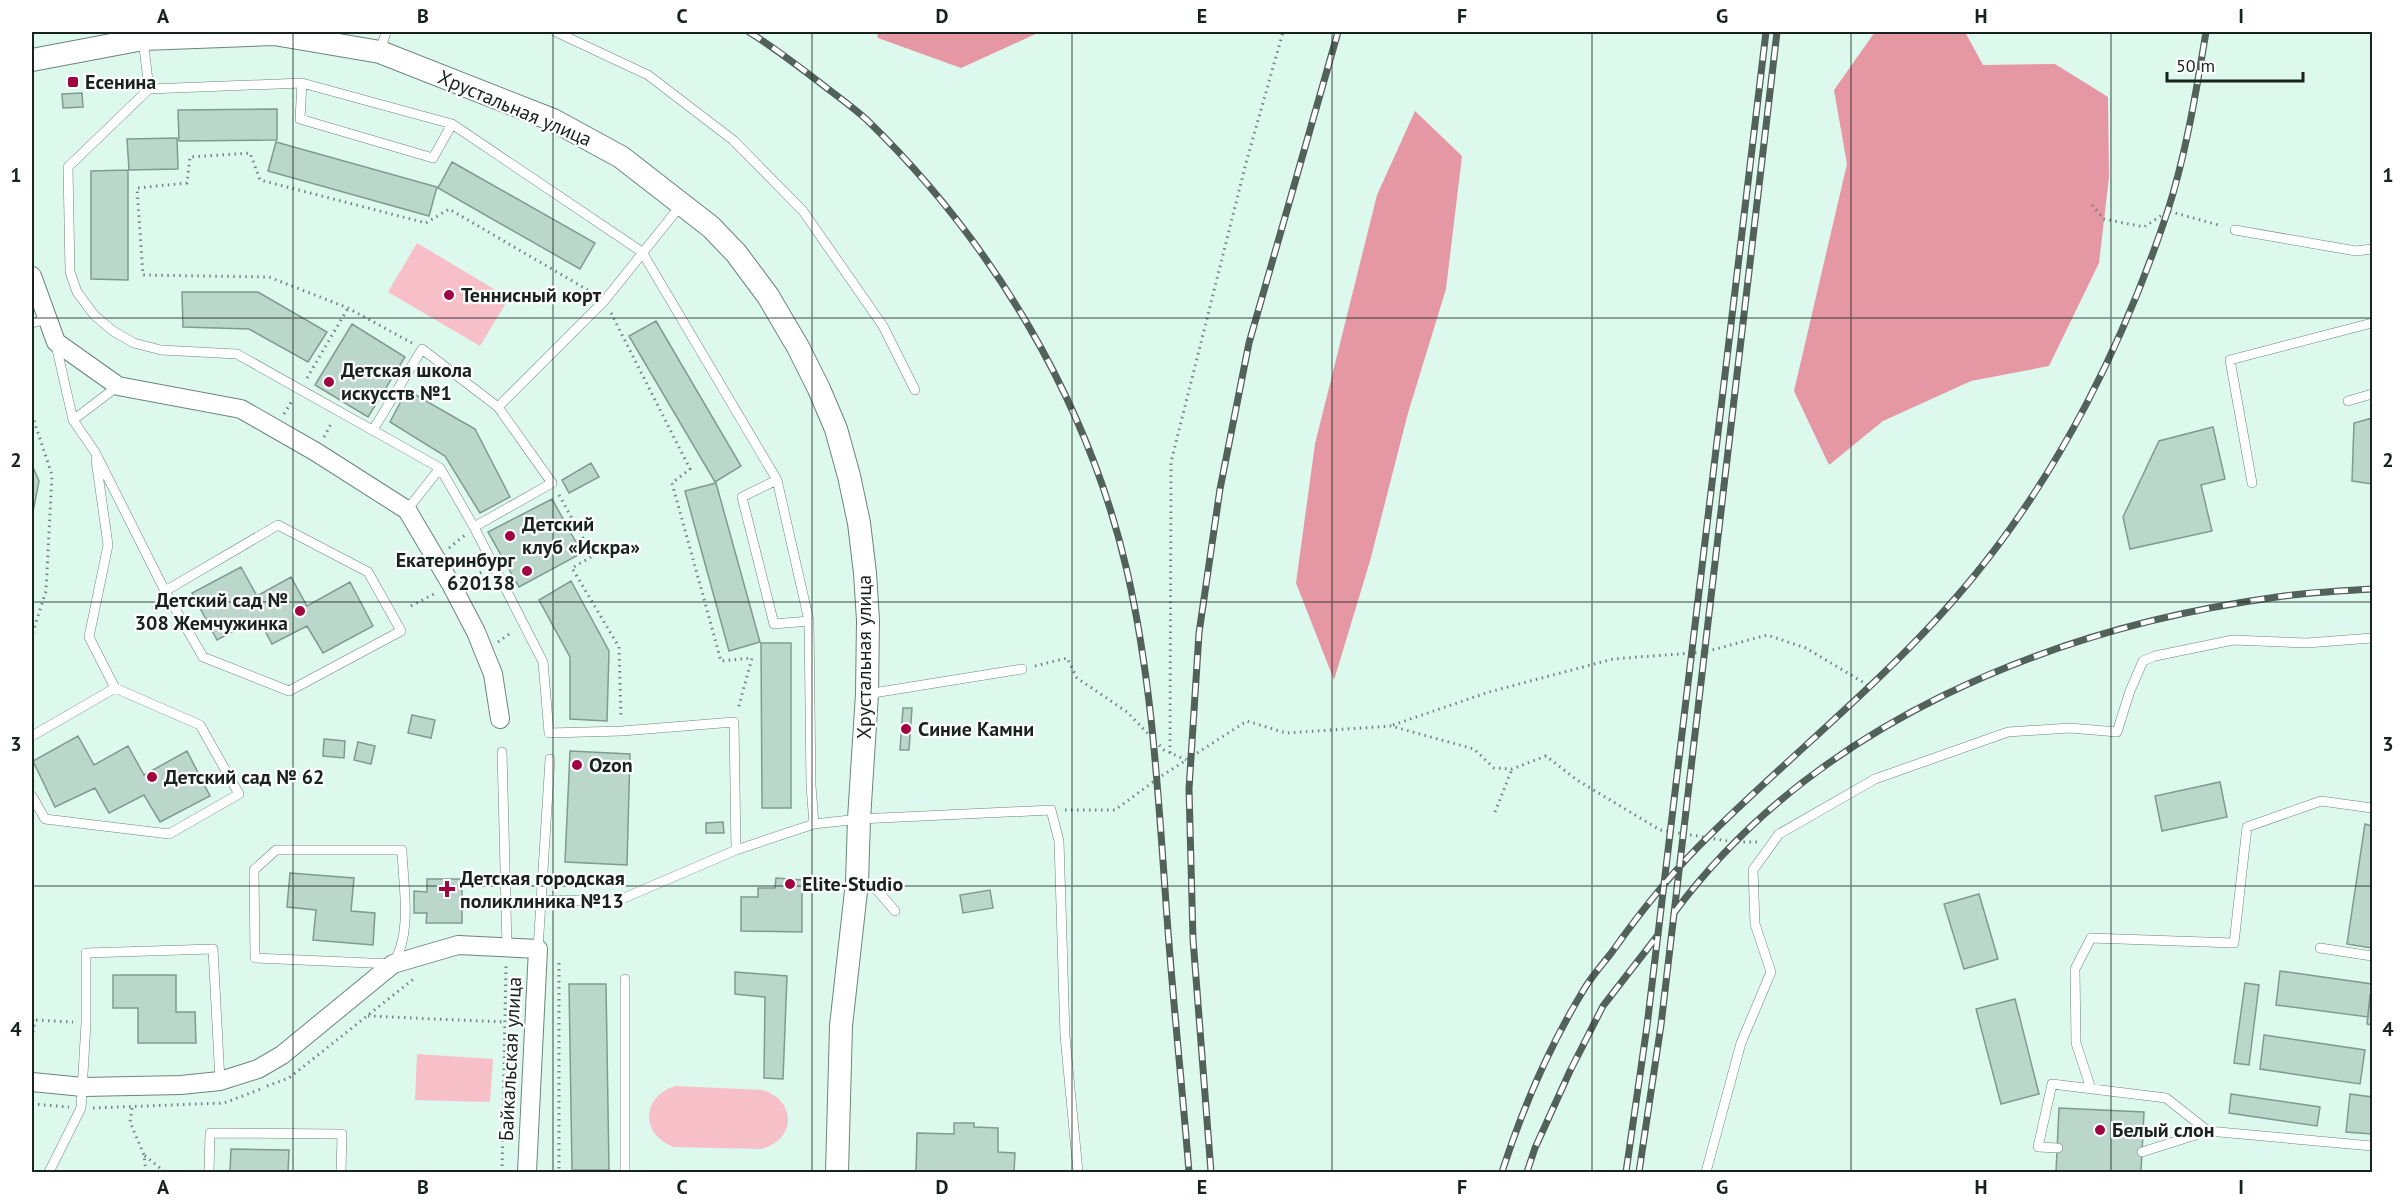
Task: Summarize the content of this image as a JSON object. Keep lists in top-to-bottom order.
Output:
{
  "streets": {
    "street": ["Хрустальная улица", "Байкальская улица"]
  },
  "places": {
    "transit": ["Есенина"],
    "other": [
      "Теннисный корт",
      "Детская школа искусств №1",
      "Детский клуб «Искра»",
      "Екатеринбург 620138",
      "Детский сад № 308 Жемчужинка",
      "Синие Камни",
      "Ozon",
      "Детский сад № 62",
      "Elite-Studio",
      "Белый слон"
    ],
    "health": ["Детская городская поликлиника №13"]
  },
  "scale_bar": "50 m",
  "grid": {
    "columns": [
      "A",
      "B",
      "C",
      "D",
      "E",
      "F",
      "G",
      "H",
      "I"
    ],
    "rows": [
      "1",
      "2",
      "3",
      "4"
    ]
  }
}
